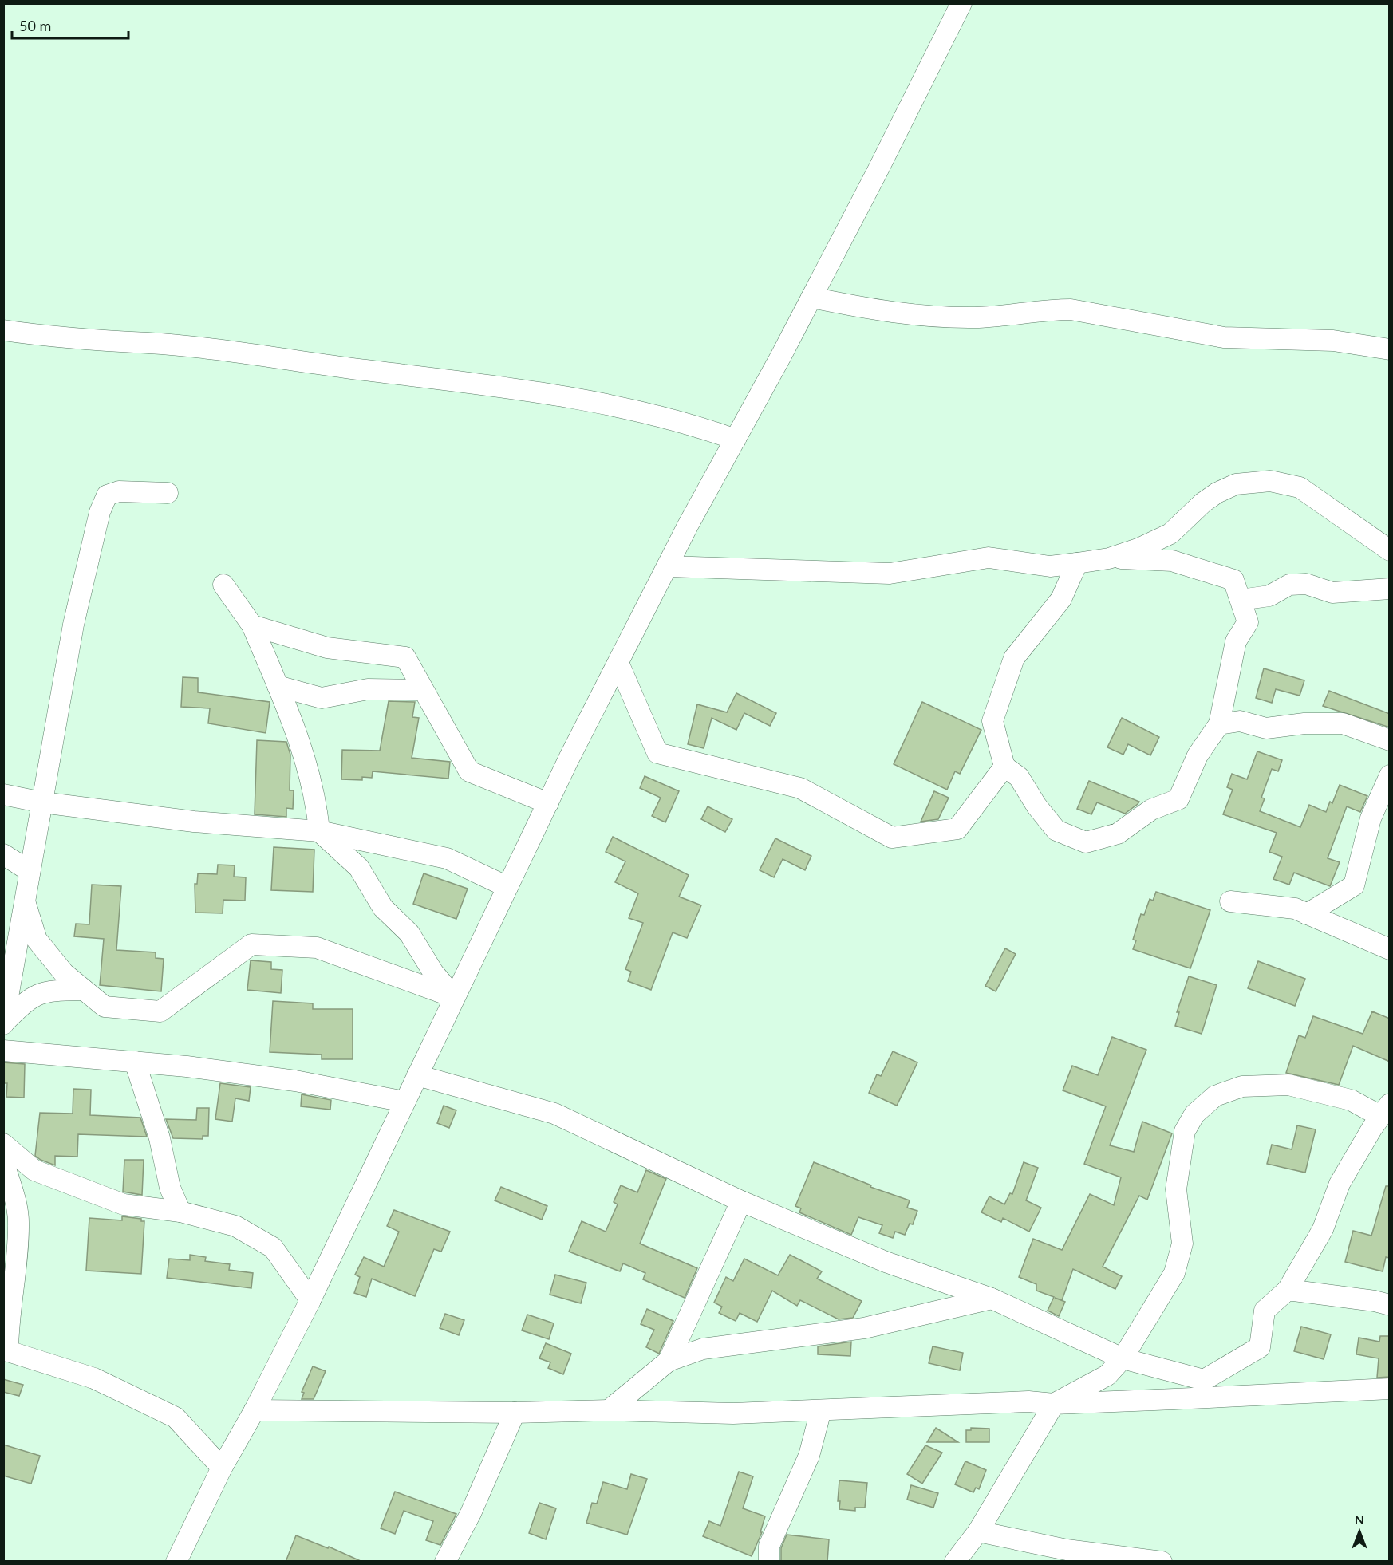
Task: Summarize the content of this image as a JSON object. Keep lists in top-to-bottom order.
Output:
{
  "scale_bar": "50 m",
  "north": "top"
}
